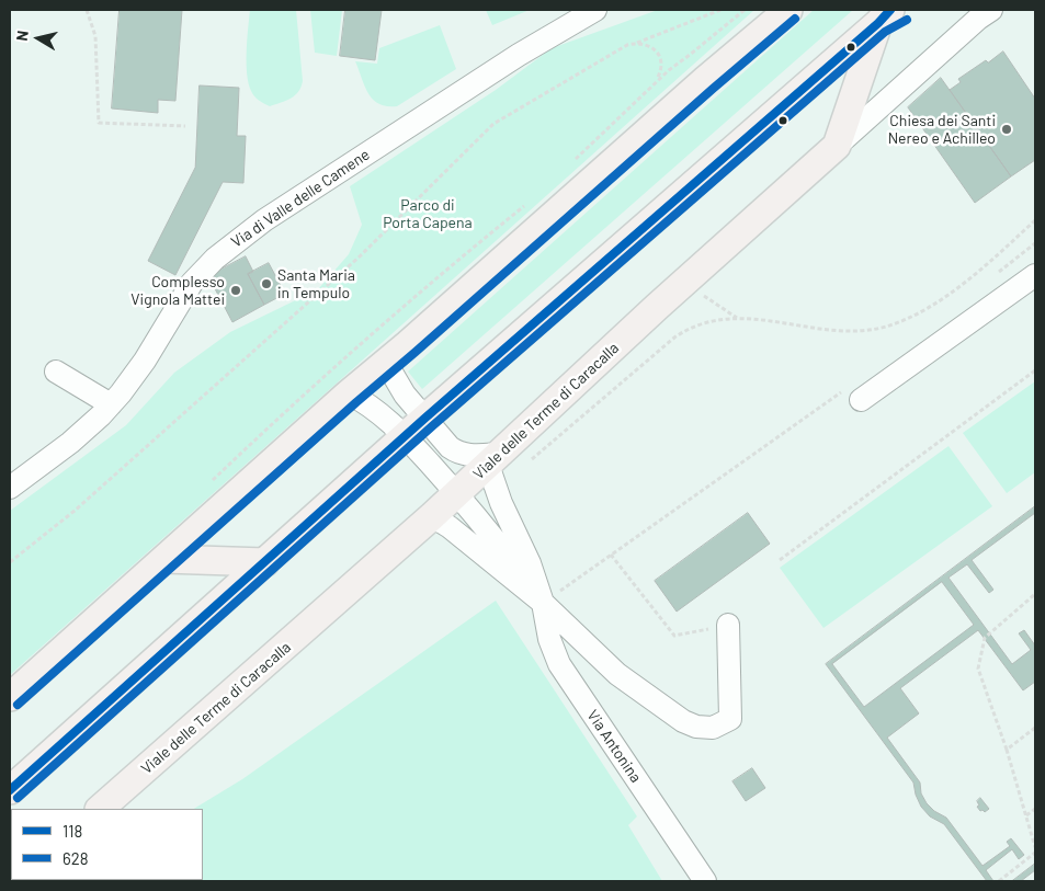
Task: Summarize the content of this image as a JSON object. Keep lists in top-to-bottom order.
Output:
{
  "streets": {
    "main road": ["Viale delle Terme di Caracalla"],
    "street": ["Via di Valle delle Camene", "Via Antonina"]
  },
  "crossings": [
    ["Viale delle Terme di Caracalla", "Via Antonina"]
  ],
  "parks": ["Parco di Porta Capena"],
  "places": ["Chiesa dei Santi Nereo e Achilleo", "Santa Maria in Tempulo", "Complesso Vignola Mattei"],
  "lines": ["transit line 118", "transit line 628"],
  "legend": ["118", "628"],
  "north": "left"
}
